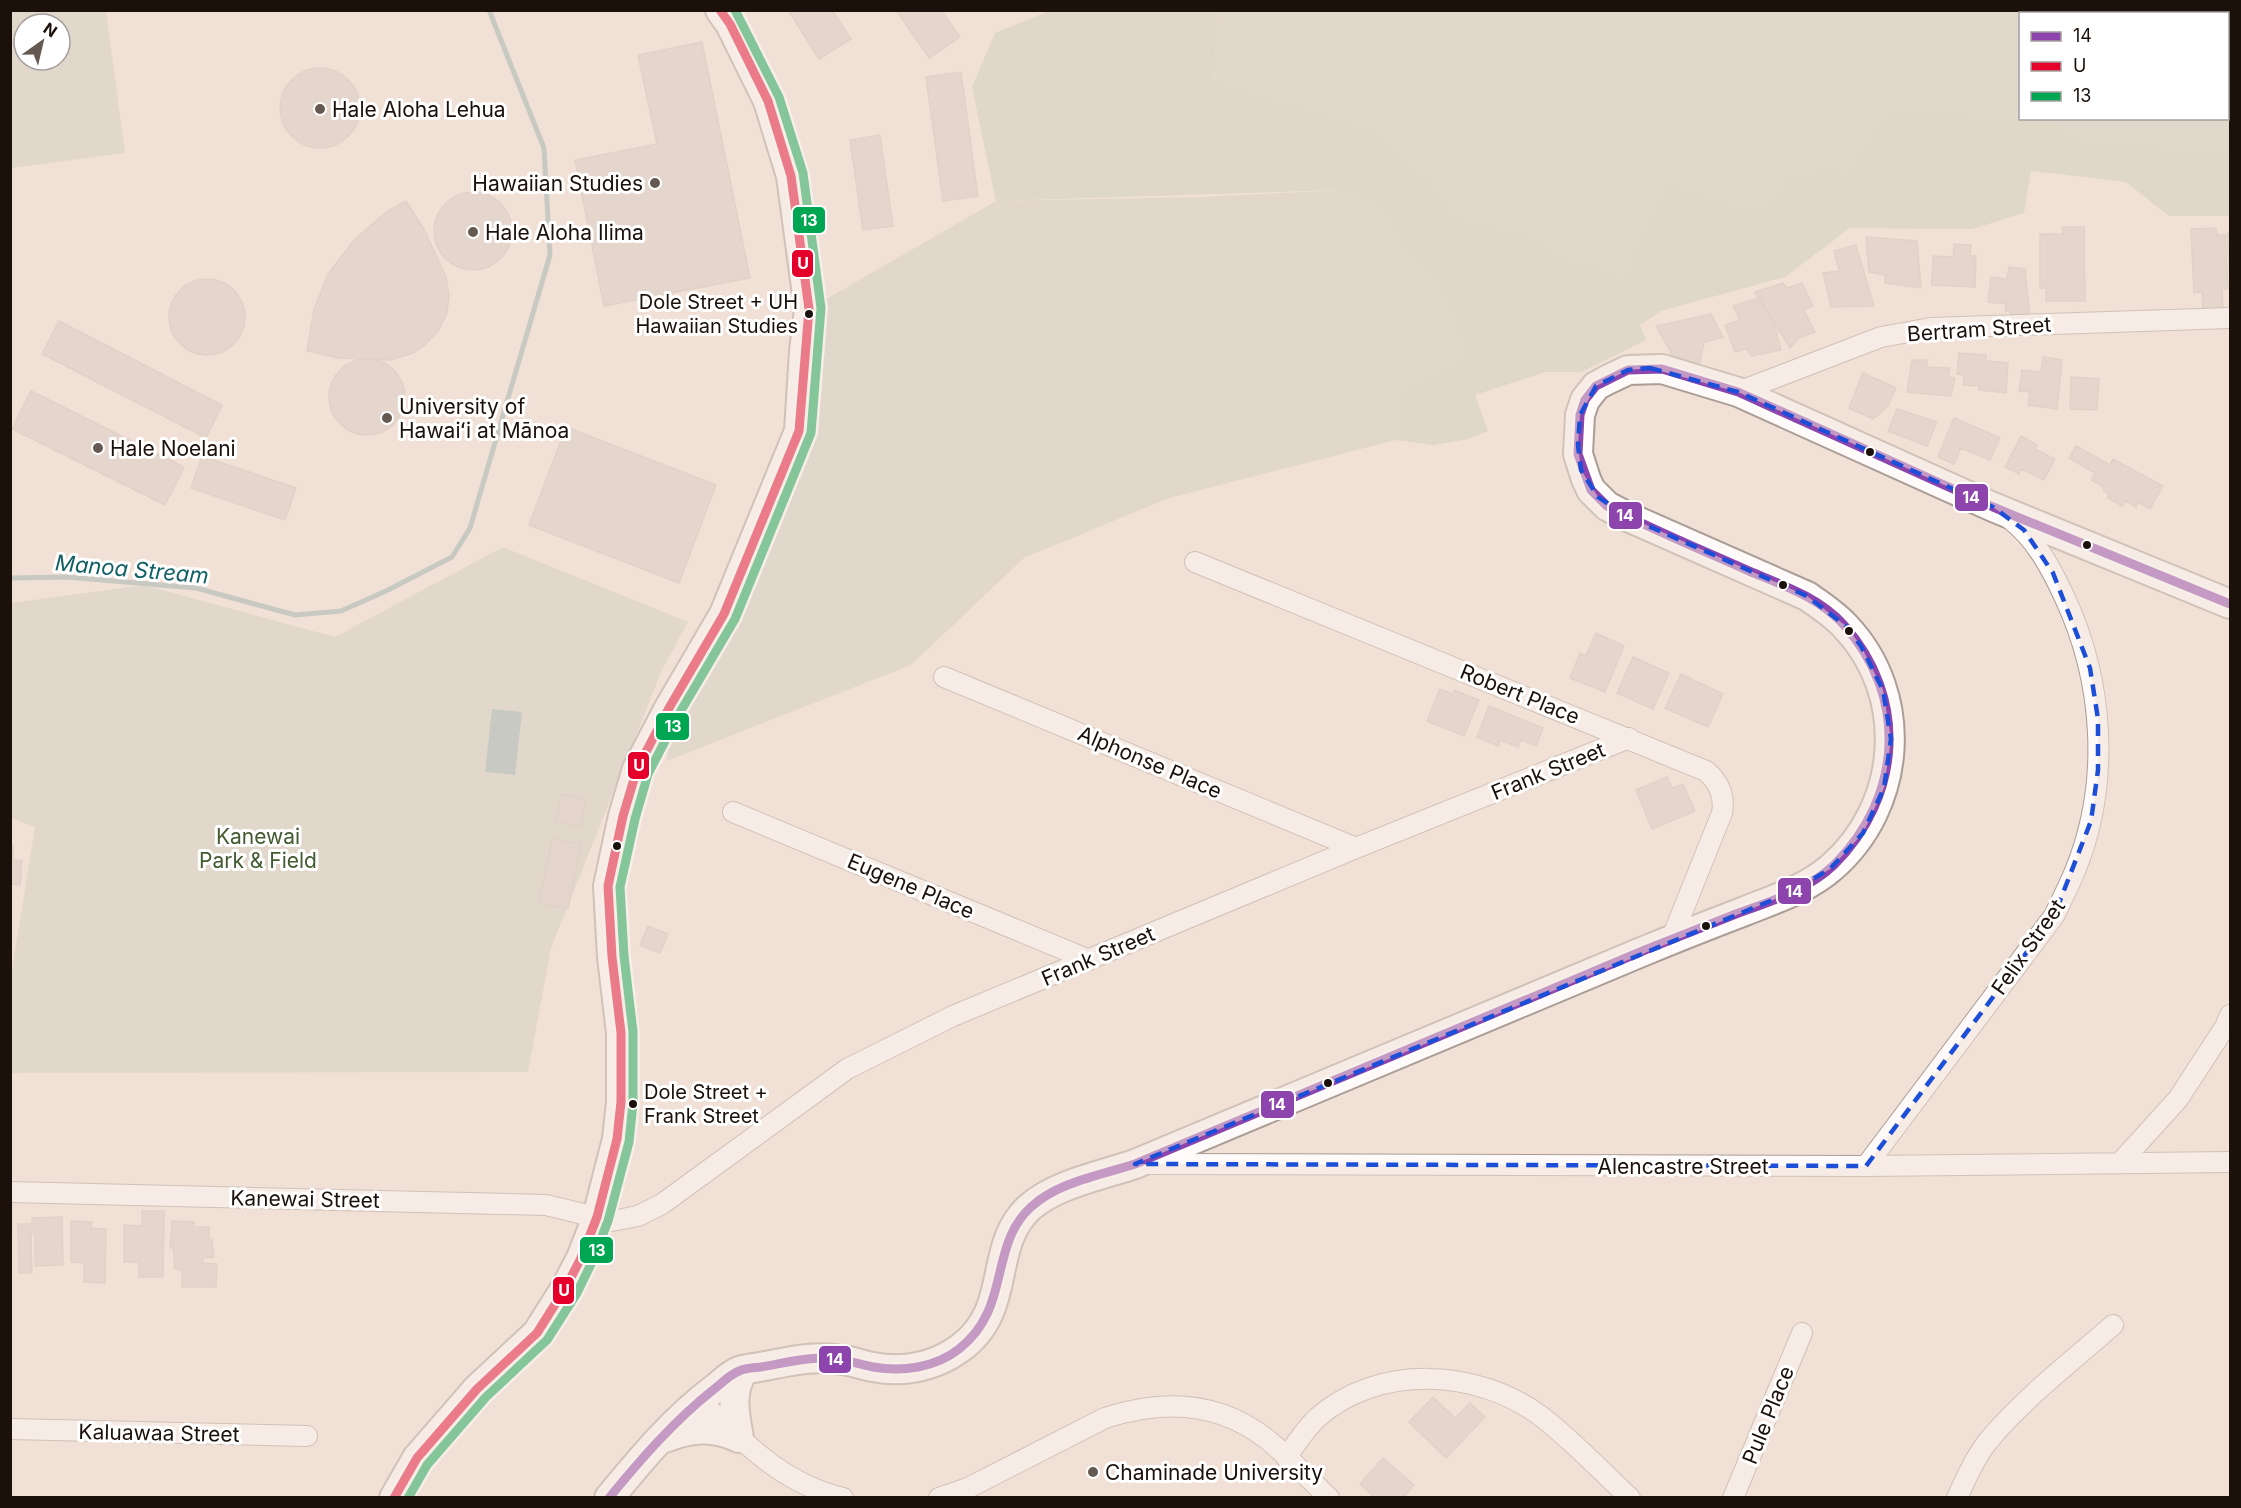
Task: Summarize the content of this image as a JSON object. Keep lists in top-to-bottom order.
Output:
{
  "streets": {
    "street": [
      "Bertram Street",
      "Robert Place",
      "Alphonse Place",
      "Frank Street",
      "Eugene Place",
      "Felix Street",
      "Alencastre Street",
      "Kanewai Street",
      "Pule Place",
      "Kaluawaa Street"
    ]
  },
  "crossings": [
    ["Robert Place", "Frank Street"],
    ["Alphonse Place", "Frank Street"],
    ["Frank Street", "Eugene Place"],
    ["Frank Street", "Kanewai Street"],
    ["Felix Street", "Alencastre Street"]
  ],
  "water": ["Manoa Stream"],
  "parks": ["Kanewai Park & Field"],
  "places": [
    "Hale Aloha Lehua",
    "Hawaiian Studies",
    "Hale Aloha Ilima",
    "Dole Street + UH Hawaiian Studies",
    "University of Hawaiʻi at Mānoa",
    "Hale Noelani",
    "Dole Street + Frank Street",
    "Chaminade University"
  ],
  "lines": ["transit line U", "transit line 13", "transit line 14"],
  "legend": ["14", "U", "13"],
  "north": "top right"
}
